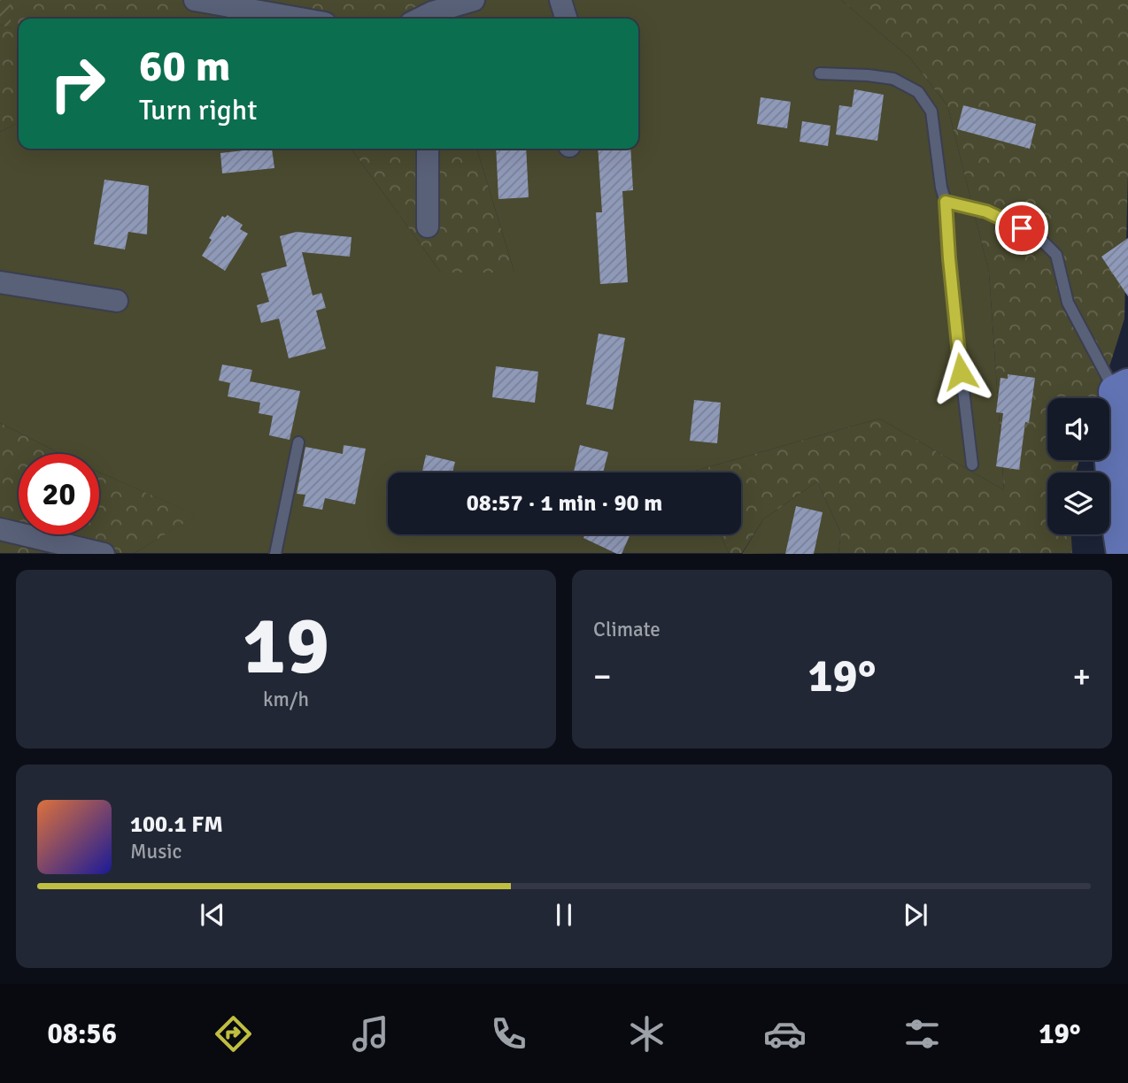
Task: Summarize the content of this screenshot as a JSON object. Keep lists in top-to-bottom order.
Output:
{
  "page": {
    "turn": ["60 m", "Turn right"],
    "limit": "20",
    "trip": "08:57 · 1 min · 90 m",
    "tile": [
      ["19", "km/h"],
      "Climate"
    ],
    "heat": ["−", "19°", "+"],
    "song": ["100.1 FM", "Music"],
    "tabs": ["08:56", "19°"]
  }
}
